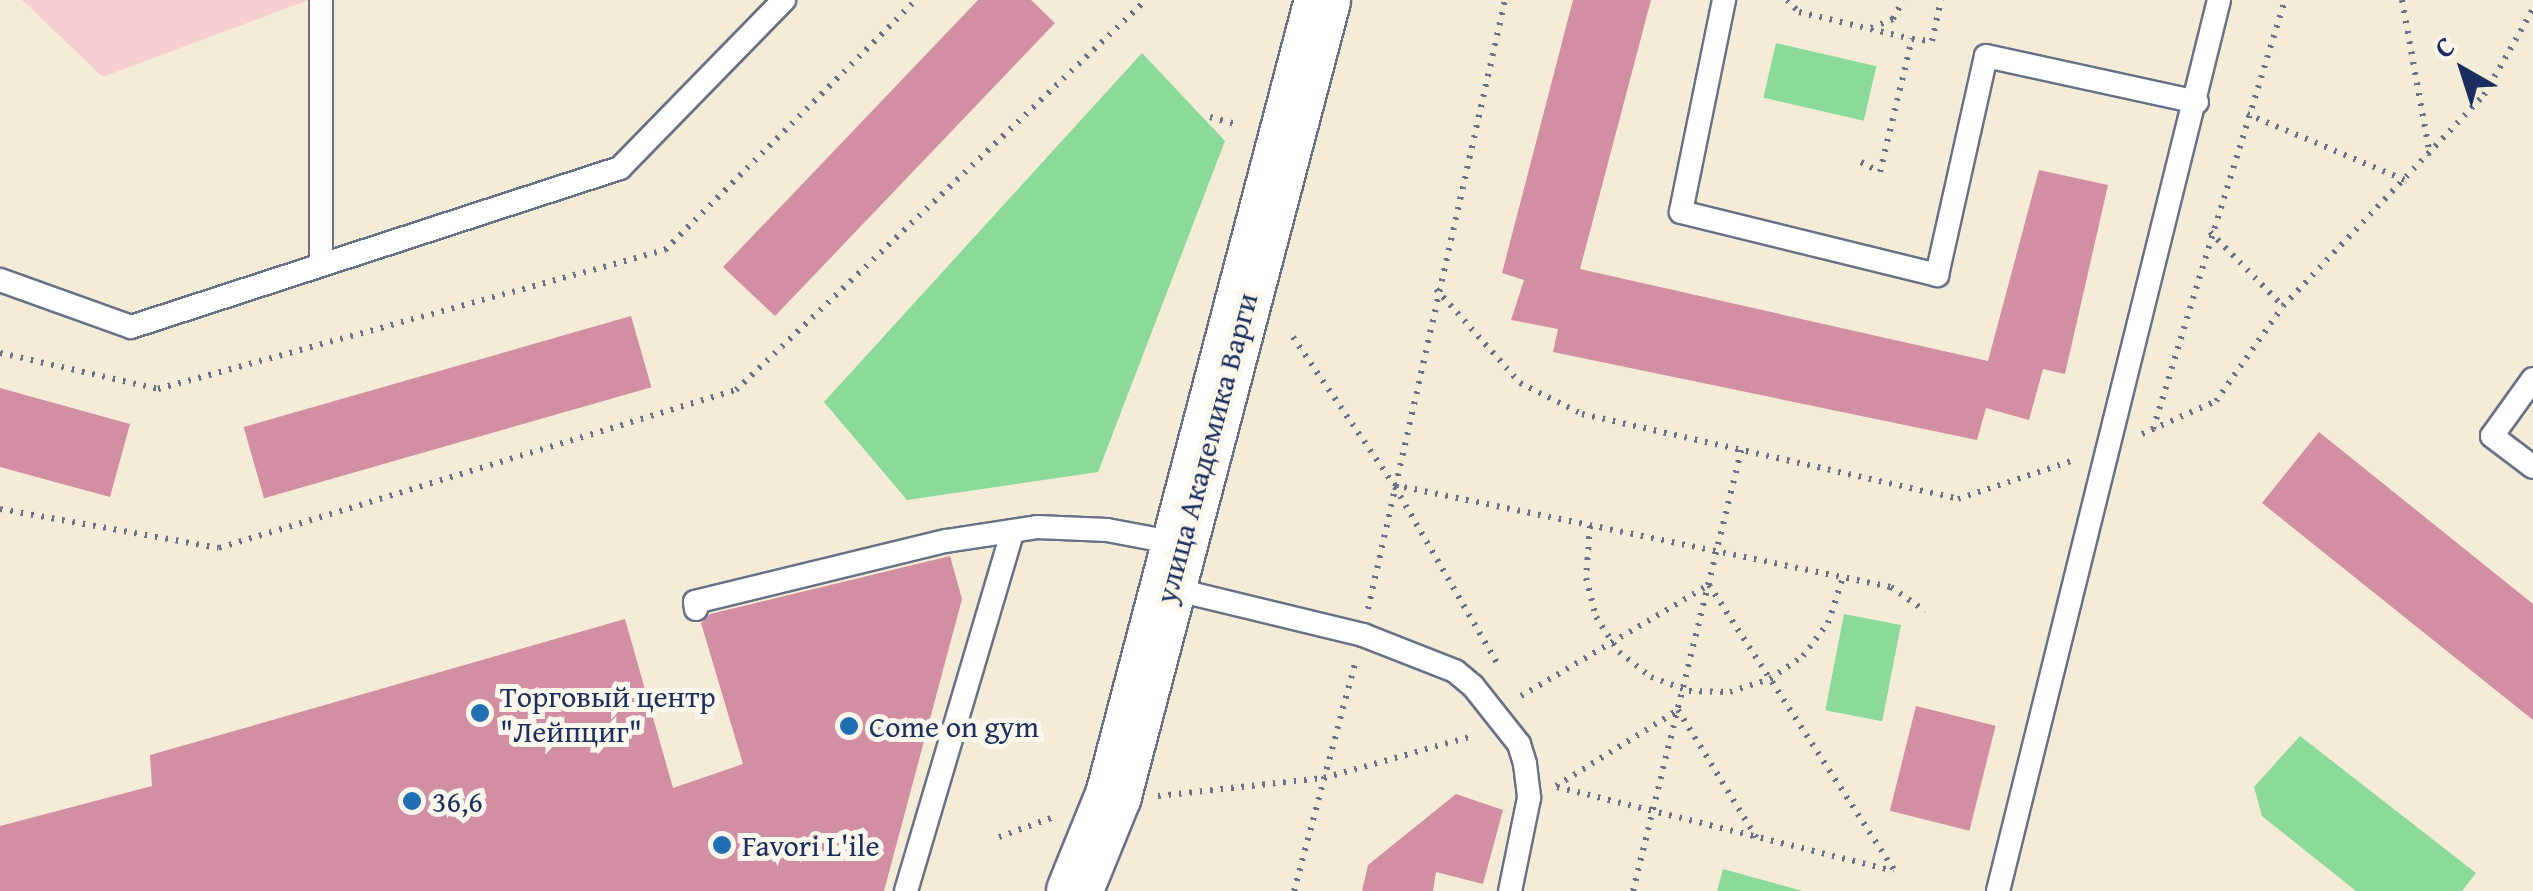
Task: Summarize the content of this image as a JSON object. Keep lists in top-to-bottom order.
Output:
{
  "streets": {
    "street": ["улица Академика Варги"]
  },
  "places": [
    "Торговый центр \"Лейпциг\"",
    "Come on gym",
    "36,6",
    "Favori L'ile"
  ],
  "north": "top left"
}
